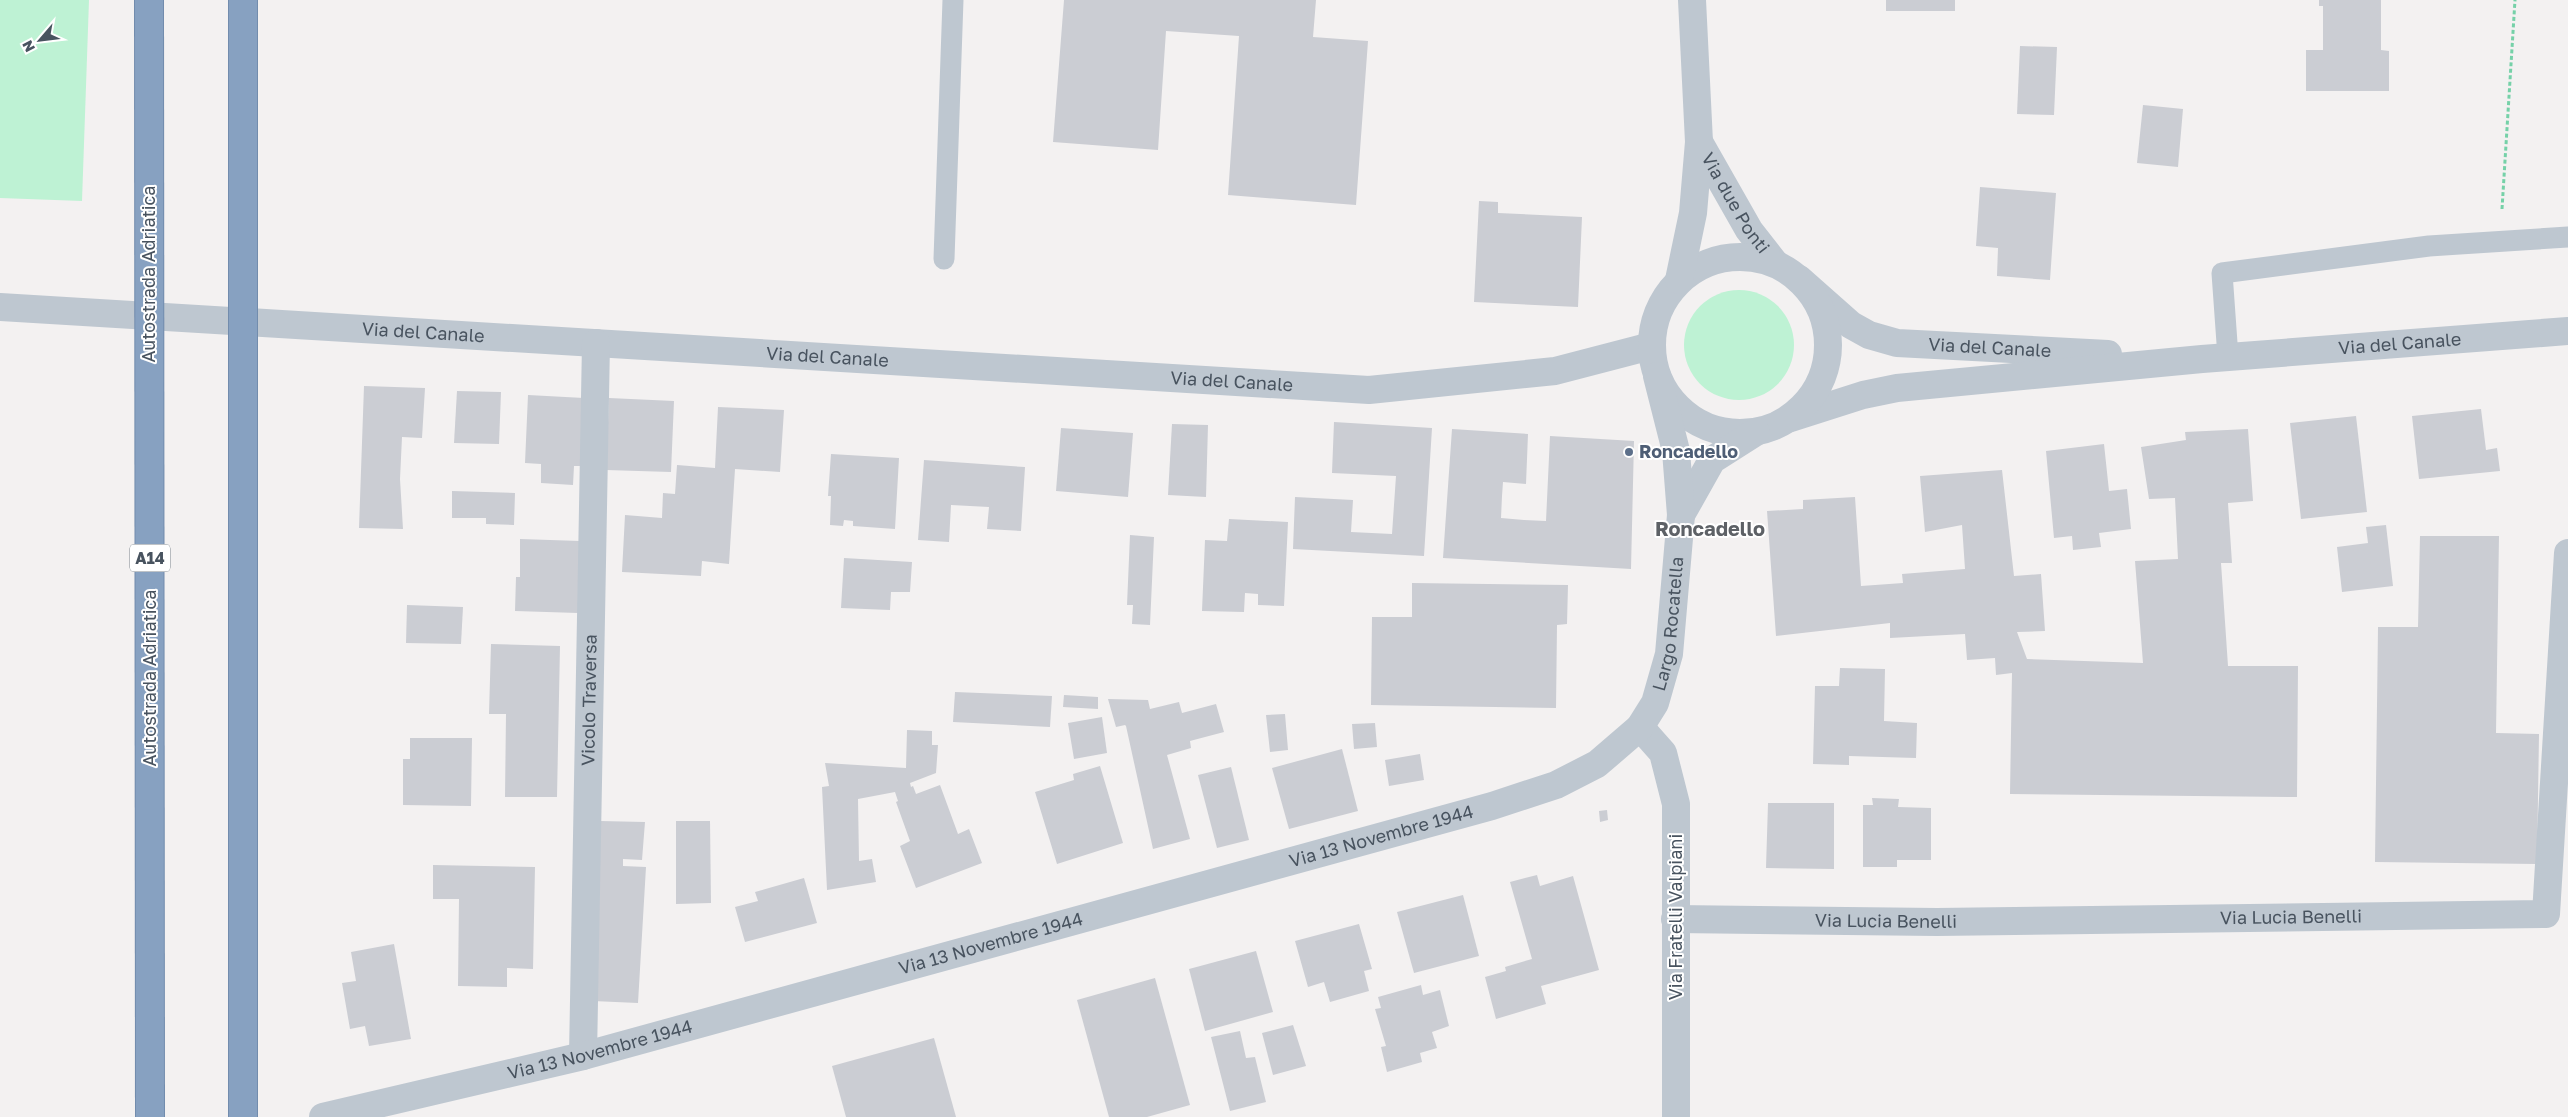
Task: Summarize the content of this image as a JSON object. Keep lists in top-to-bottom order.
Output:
{
  "streets": {
    "highway": ["Autostrada Adriatica", "A14"],
    "street": [
      "Via due Ponti",
      "Via del Canale",
      "Largo Rocatella",
      "Vicolo Traversa",
      "Via 13 Novembre 1944",
      "Via Fratelli Valpiani",
      "Via Lucia Benelli"
    ]
  },
  "crossings": [
    ["Via due Ponti", "Via del Canale"],
    ["Via due Ponti", "Largo Rocatella"],
    ["Via del Canale", "Largo Rocatella"],
    ["Via del Canale", "Vicolo Traversa"],
    ["Largo Rocatella", "Via 13 Novembre 1944"],
    ["Largo Rocatella", "Via Fratelli Valpiani"],
    ["Vicolo Traversa", "Via 13 Novembre 1944"],
    ["Via 13 Novembre 1944", "Via Fratelli Valpiani"],
    ["Via Fratelli Valpiani", "Via Lucia Benelli"]
  ],
  "districts": ["Roncadello"],
  "places": ["Roncadello"],
  "north": "bottom left"
}
